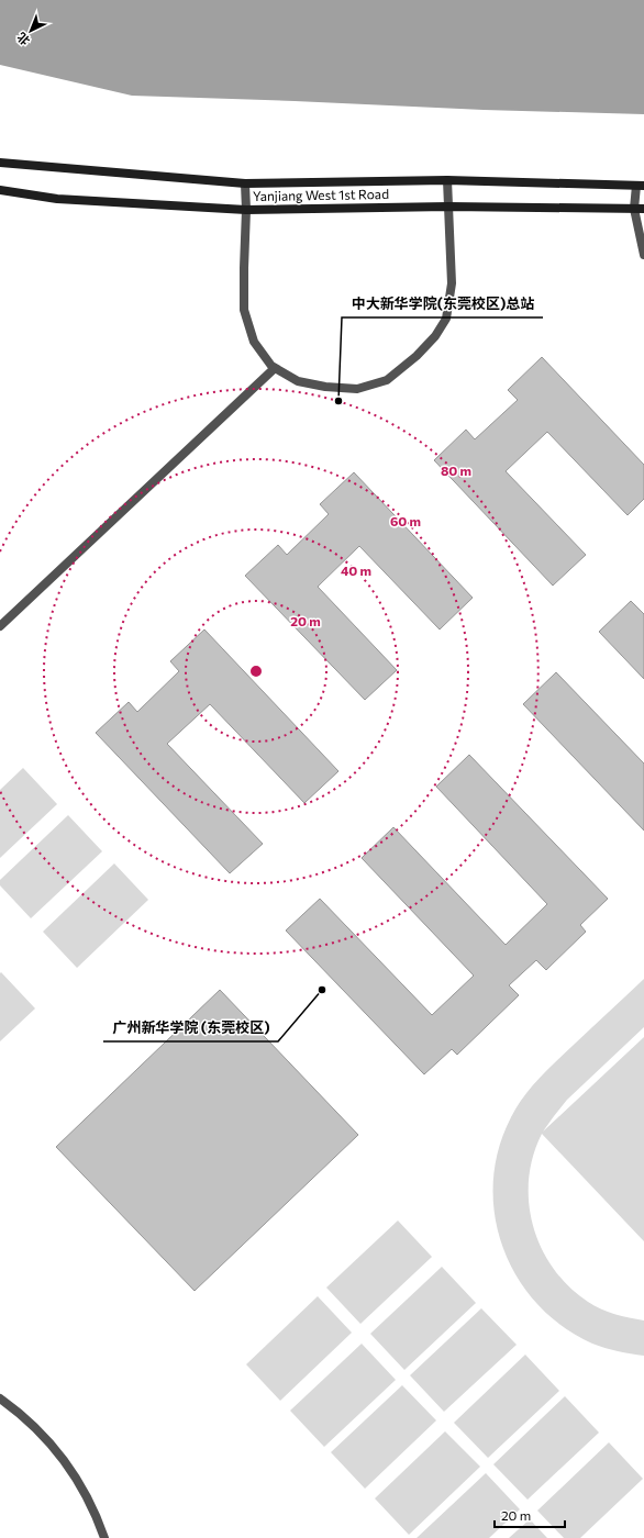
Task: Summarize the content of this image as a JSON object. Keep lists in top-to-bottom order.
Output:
{
  "streets": {
    "street": ["Yanjiang West 1st Road"]
  },
  "places": ["中大新华学院(东莞校区)总站", "广州新华学院 (东莞校区)"],
  "scale_bar": "20 m",
  "north": "bottom left",
  "rings": [
    "80 m",
    "60 m",
    "40 m",
    "20 m"
  ]
}
